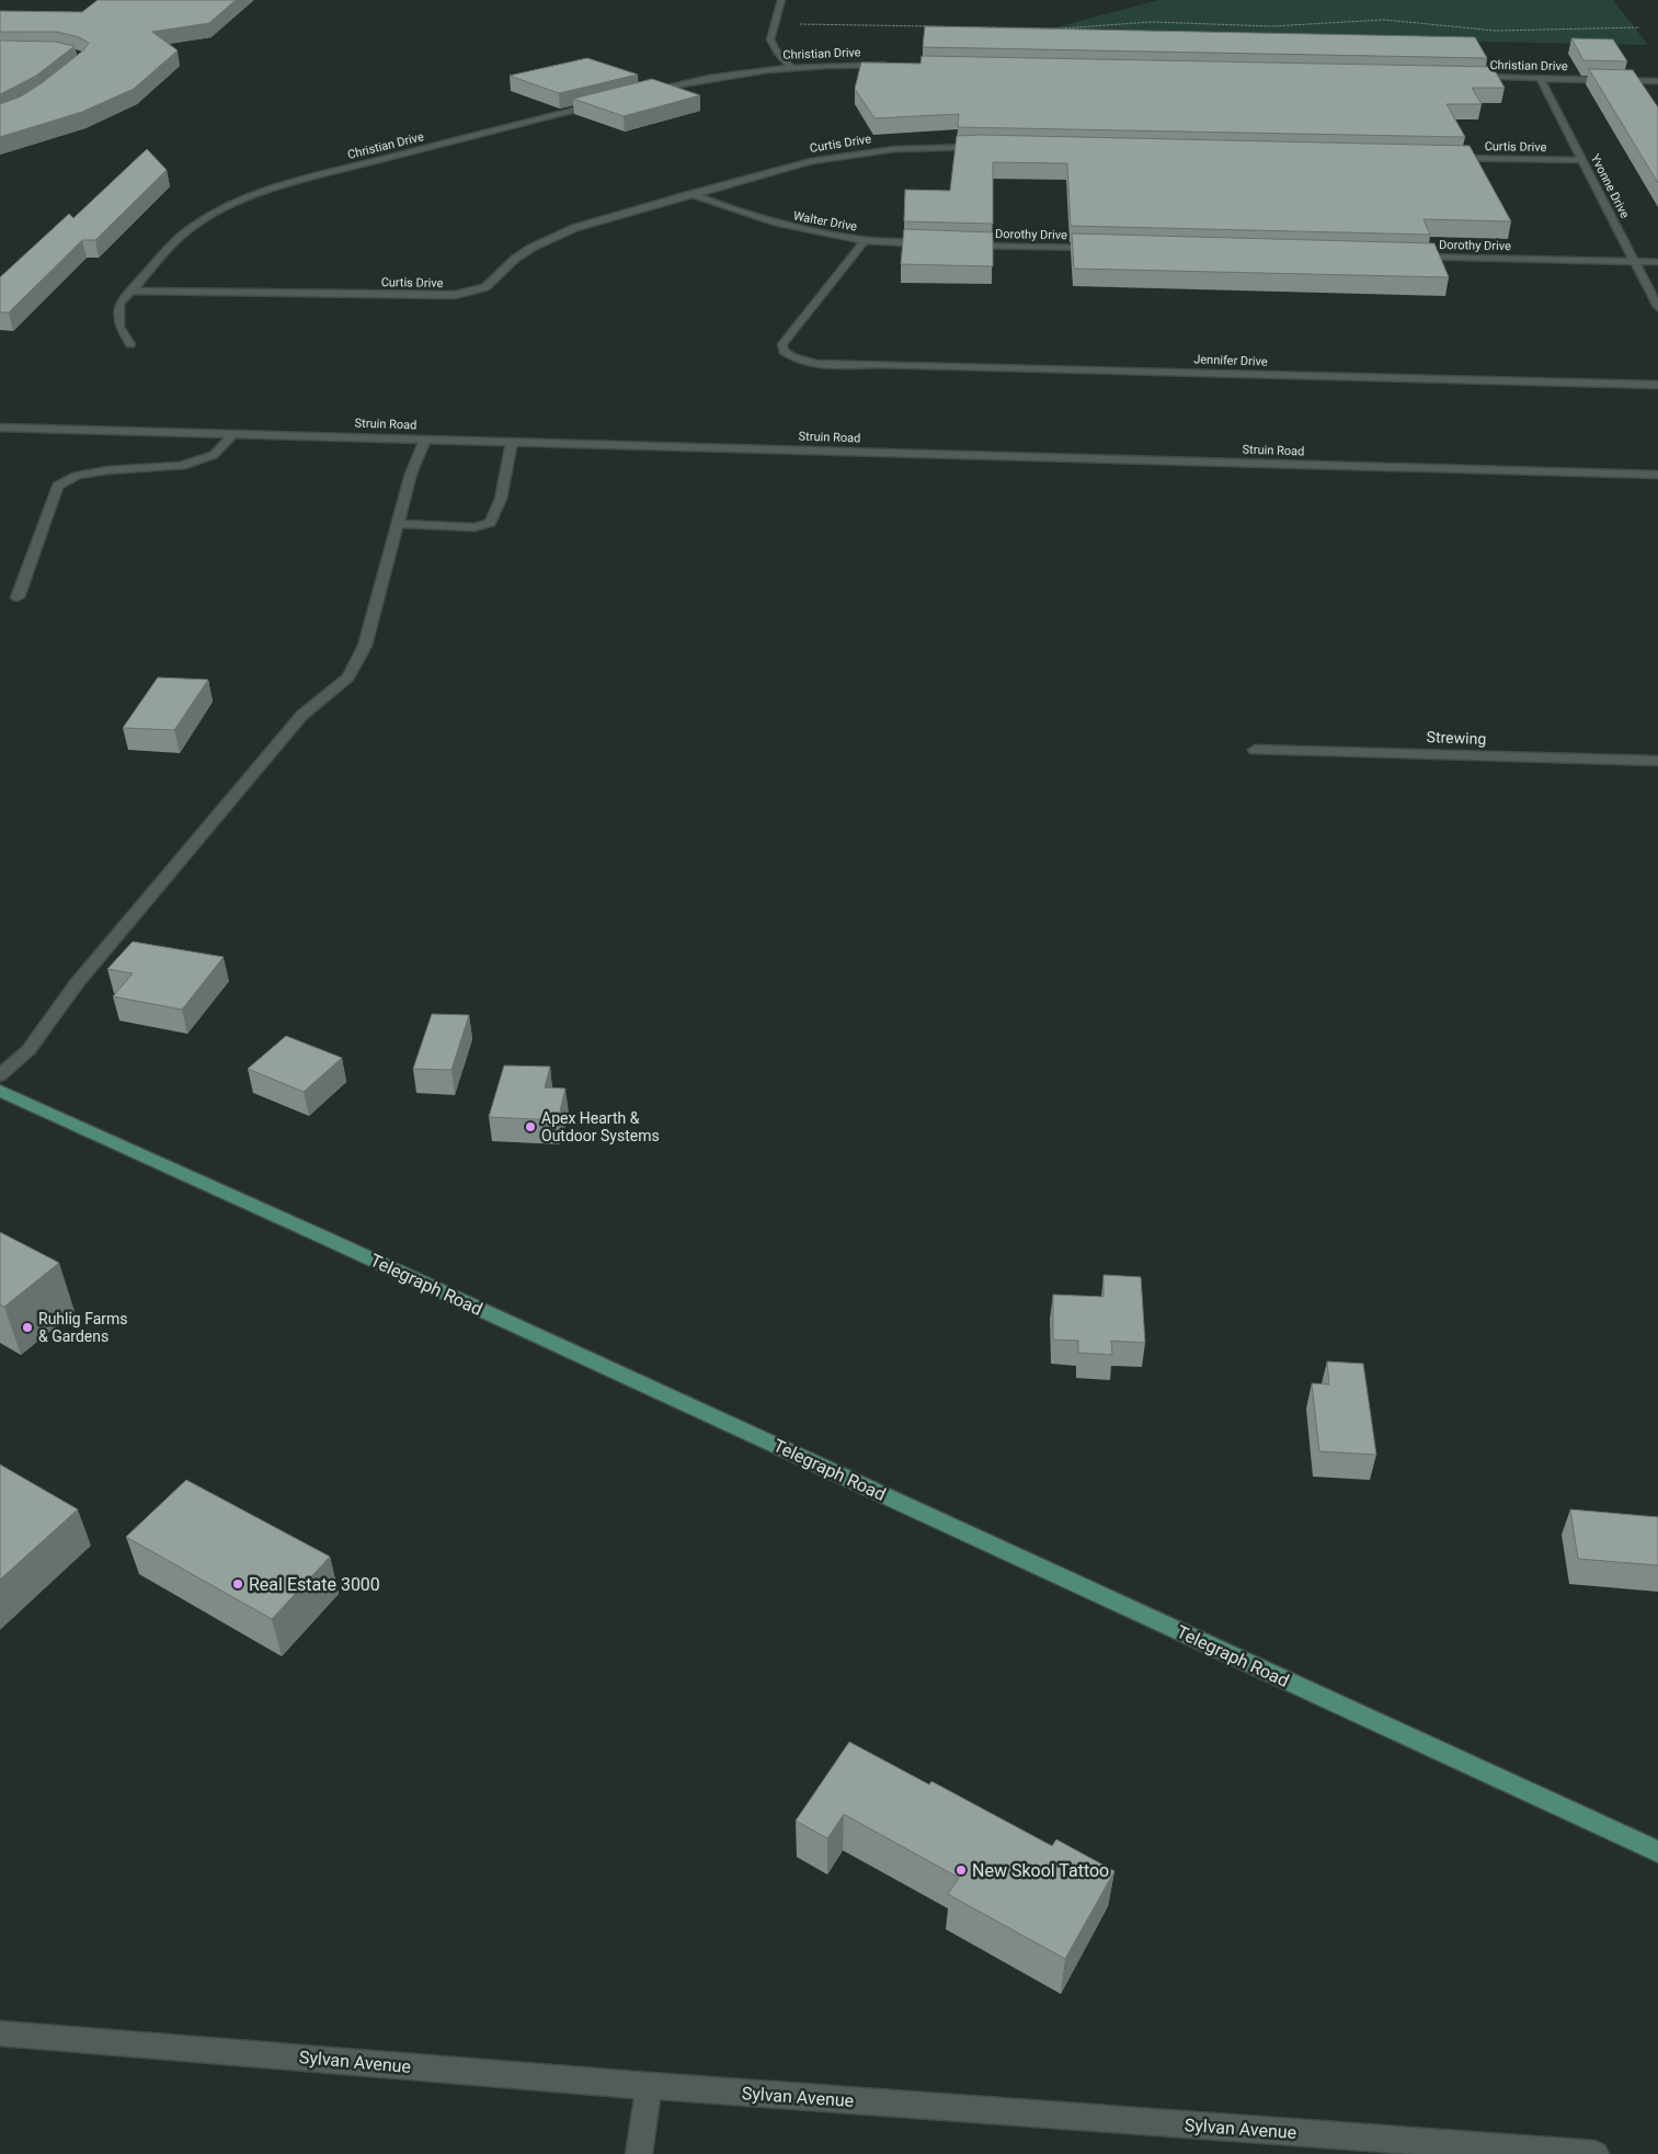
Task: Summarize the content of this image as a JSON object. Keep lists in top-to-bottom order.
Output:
{
  "streets": {
    "main road": ["Telegraph Road"],
    "street": [
      "Christian Drive",
      "Curtis Drive",
      "Yvonne Drive",
      "Walter Drive",
      "Dorothy Drive",
      "Jennifer Drive",
      "Struin Road",
      "Strewing",
      "Sylvan Avenue"
    ]
  },
  "crossings": [
    ["Christian Drive", "Curtis Drive"],
    ["Christian Drive", "Yvonne Drive"],
    ["Curtis Drive", "Yvonne Drive"],
    ["Curtis Drive", "Walter Drive"],
    ["Yvonne Drive", "Dorothy Drive"],
    ["Walter Drive", "Jennifer Drive"]
  ],
  "places": [
    "Apex Hearth & Outdoor Systems",
    "Ruhlig Farms & Gardens",
    "Real Estate 3000",
    "New Skool Tattoo"
  ]
}
